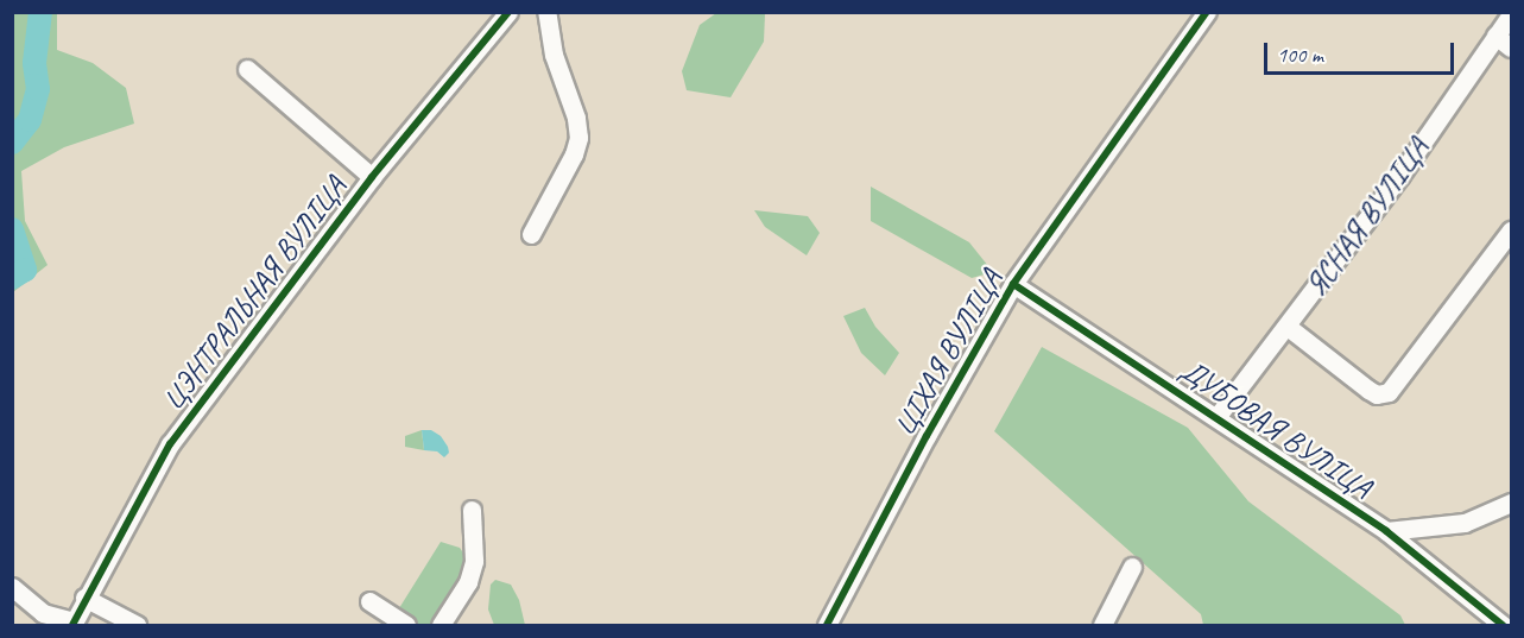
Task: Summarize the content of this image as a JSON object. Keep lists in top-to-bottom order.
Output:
{
  "streets": {
    "street": [
      "ЯСНАЯ ВУЛІЦА",
      "ЦЭНТРАЛЬНАЯ ВУЛІЦА",
      "ЦІХАЯ ВУЛІЦА",
      "ДУБОВАЯ ВУЛІЦА"
    ]
  },
  "crossings": [
    ["ЯСНАЯ ВУЛІЦА", "ДУБОВАЯ ВУЛІЦА"],
    ["ЦІХАЯ ВУЛІЦА", "ДУБОВАЯ ВУЛІЦА"]
  ],
  "scale_bar": "100 m"
}
